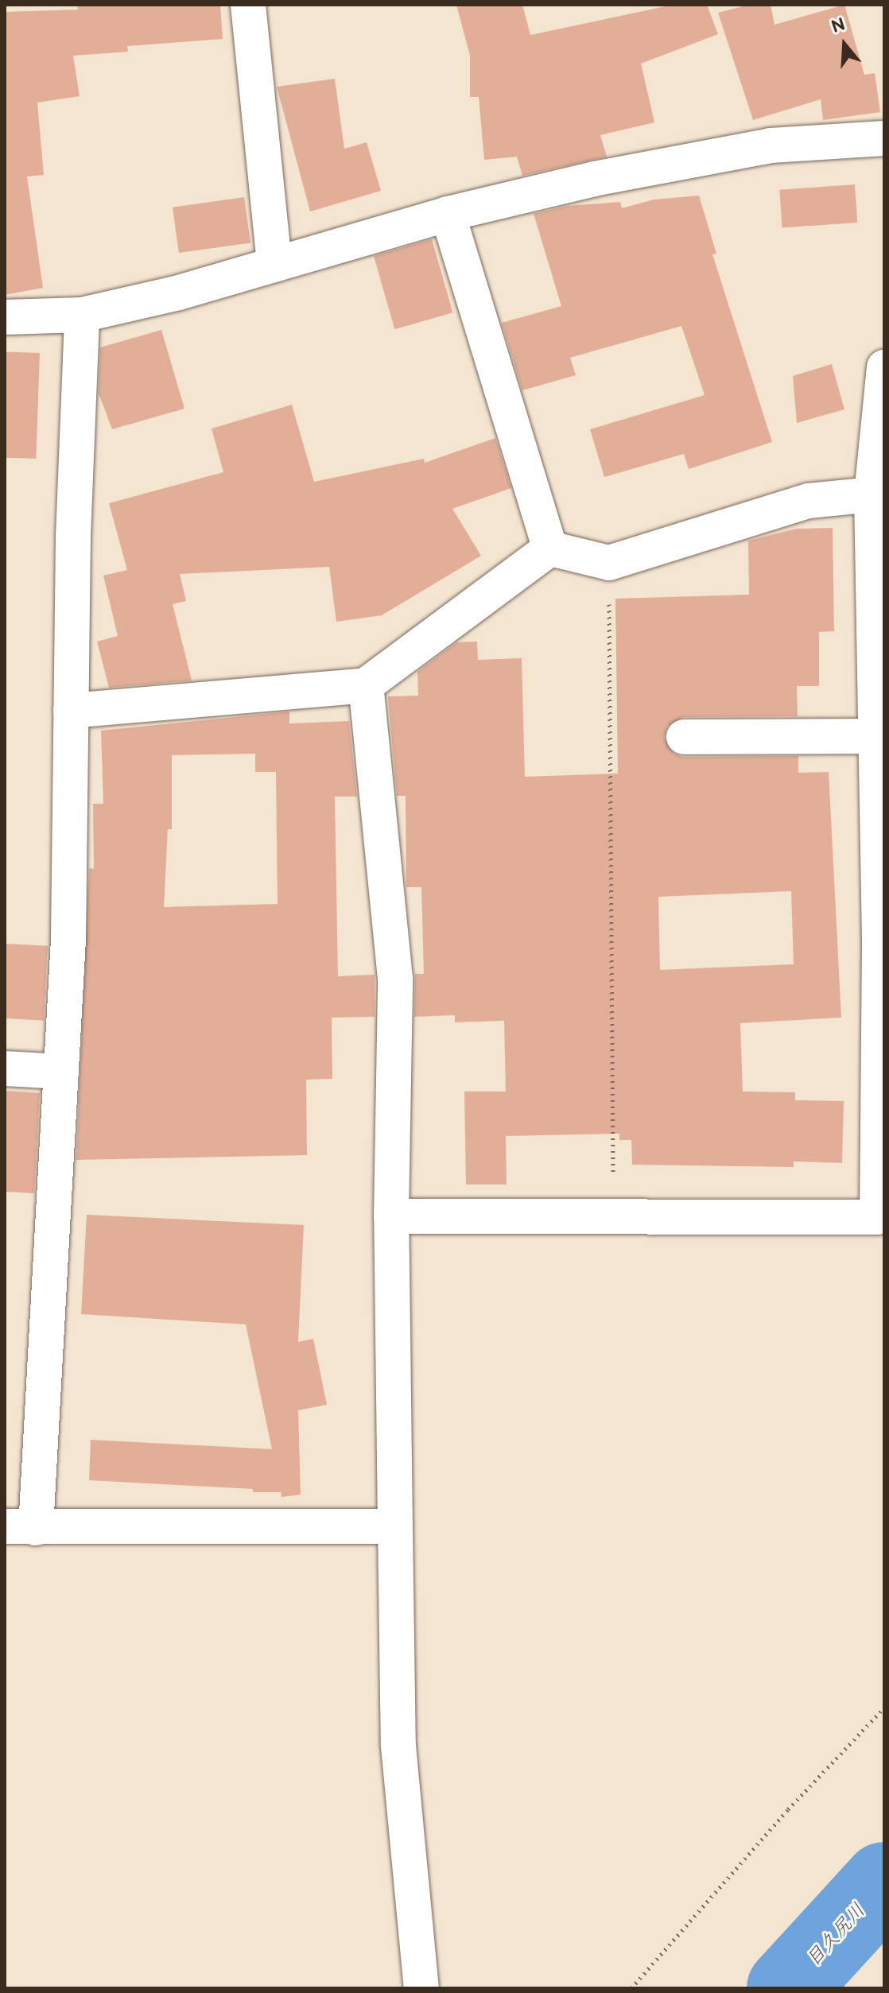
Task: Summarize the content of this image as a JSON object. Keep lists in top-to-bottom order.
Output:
{
  "water": ["目久尻川"],
  "north": "top"
}
